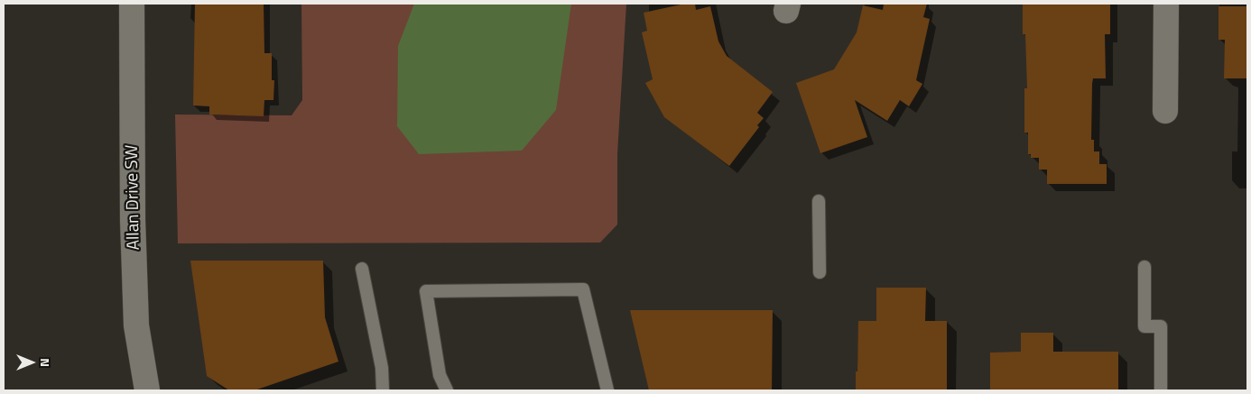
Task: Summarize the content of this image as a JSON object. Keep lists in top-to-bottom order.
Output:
{
  "streets": {
    "street": ["Allan Drive SW"]
  },
  "north": "right"
}
